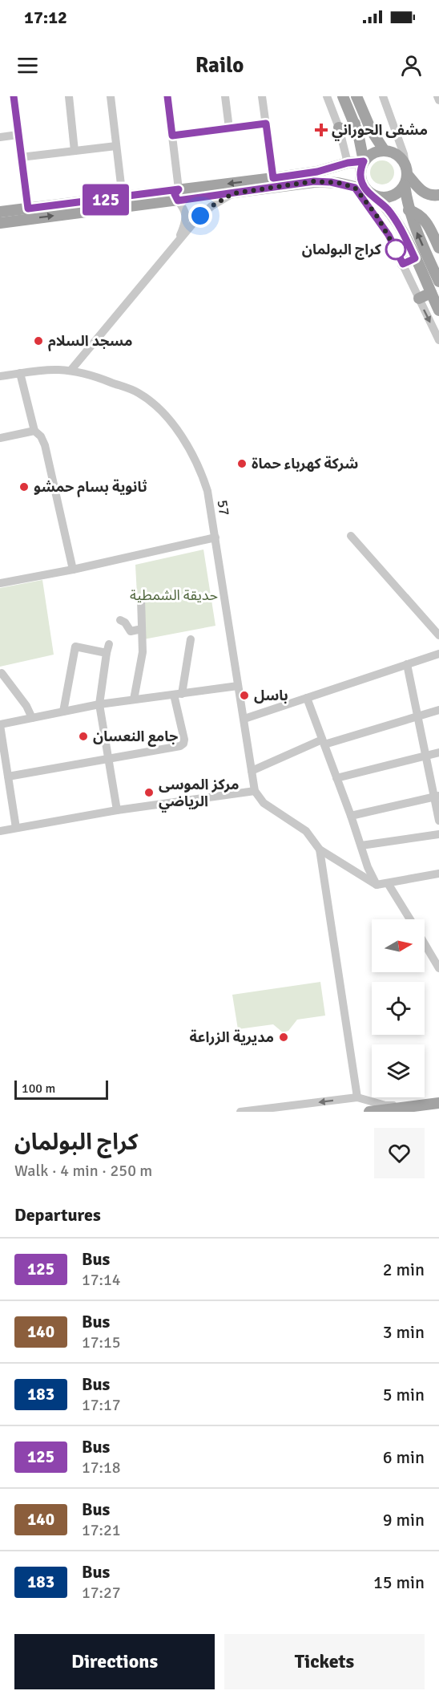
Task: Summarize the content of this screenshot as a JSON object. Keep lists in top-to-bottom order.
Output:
{
  "streets": {
    "street": ["57"]
  },
  "parks": ["حديقة الشمطية"],
  "places": {
    "health": ["مشفى الحوراني"],
    "other": [
      "كراج البولمان",
      "مسجد السلام",
      "شركة كهرباء حماة",
      "ثانوية بسام حمشو",
      "باسل",
      "جامع النعسان",
      "مركز الموسى الرياضي",
      "مديرية الزراعة"
    ]
  },
  "lines": ["bus line 125"],
  "scale_bar": "100 m",
  "north": "right",
  "page": {
    "status": "17:12",
    "header": "Railo",
    "on_map": "125",
    "scale": "100 m",
    "heading": [
      ["كراج البولمان", "Walk · 4 min · 250 m"],
      "Departures"
    ],
    "list": [
      {
        "mark": "125",
        "name": "Bus",
        "note": "17:14",
        "value": "2 min"
      },
      {
        "mark": "140",
        "name": "Bus",
        "note": "17:15",
        "value": "3 min"
      },
      {
        "mark": "183",
        "name": "Bus",
        "note": "17:17",
        "value": "5 min"
      },
      {
        "mark": "125",
        "name": "Bus",
        "note": "17:18",
        "value": "6 min"
      },
      {
        "mark": "140",
        "name": "Bus",
        "note": "17:21",
        "value": "9 min"
      },
      {
        "mark": "183",
        "name": "Bus",
        "note": "17:27",
        "value": "15 min"
      }
    ],
    "buttons": ["Directions", "Tickets"]
  }
}
